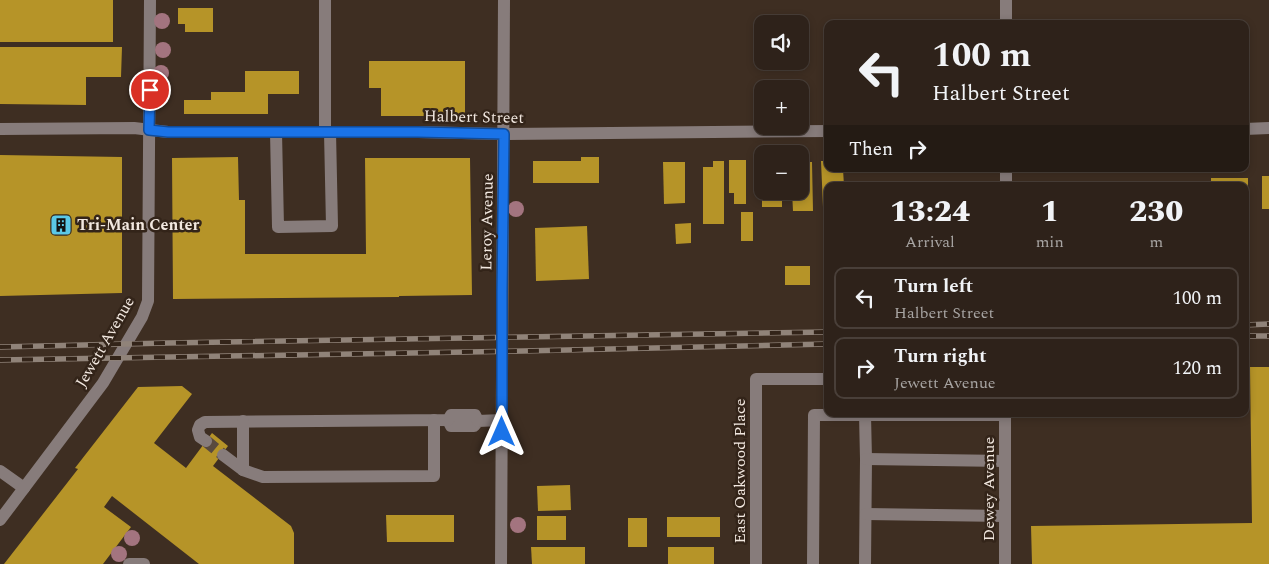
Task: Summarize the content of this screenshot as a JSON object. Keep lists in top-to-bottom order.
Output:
{
  "streets": {
    "street": [
      "Halbert Street",
      "Leroy Avenue",
      "Jewett Avenue",
      "East Oakwood Place",
      "Dewey Avenue"
    ]
  },
  "crossings": [
    ["Halbert Street", "Leroy Avenue"],
    ["Halbert Street", "Jewett Avenue"]
  ],
  "places": {
    "building": ["Tri-Main Center"]
  },
  "page": {
    "map_buttons": ["+", "−"],
    "turn": ["100 m", "Halbert Street"],
    "then": "Then",
    "eta": [
      "13:24",
      "Arrival",
      "1",
      "min",
      "230",
      "m"
    ],
    "list": [
      {
        "name": "Turn left",
        "note": "Halbert Street",
        "value": "100 m"
      },
      {
        "name": "Turn right",
        "note": "Jewett Avenue",
        "value": "120 m"
      }
    ]
  }
}
